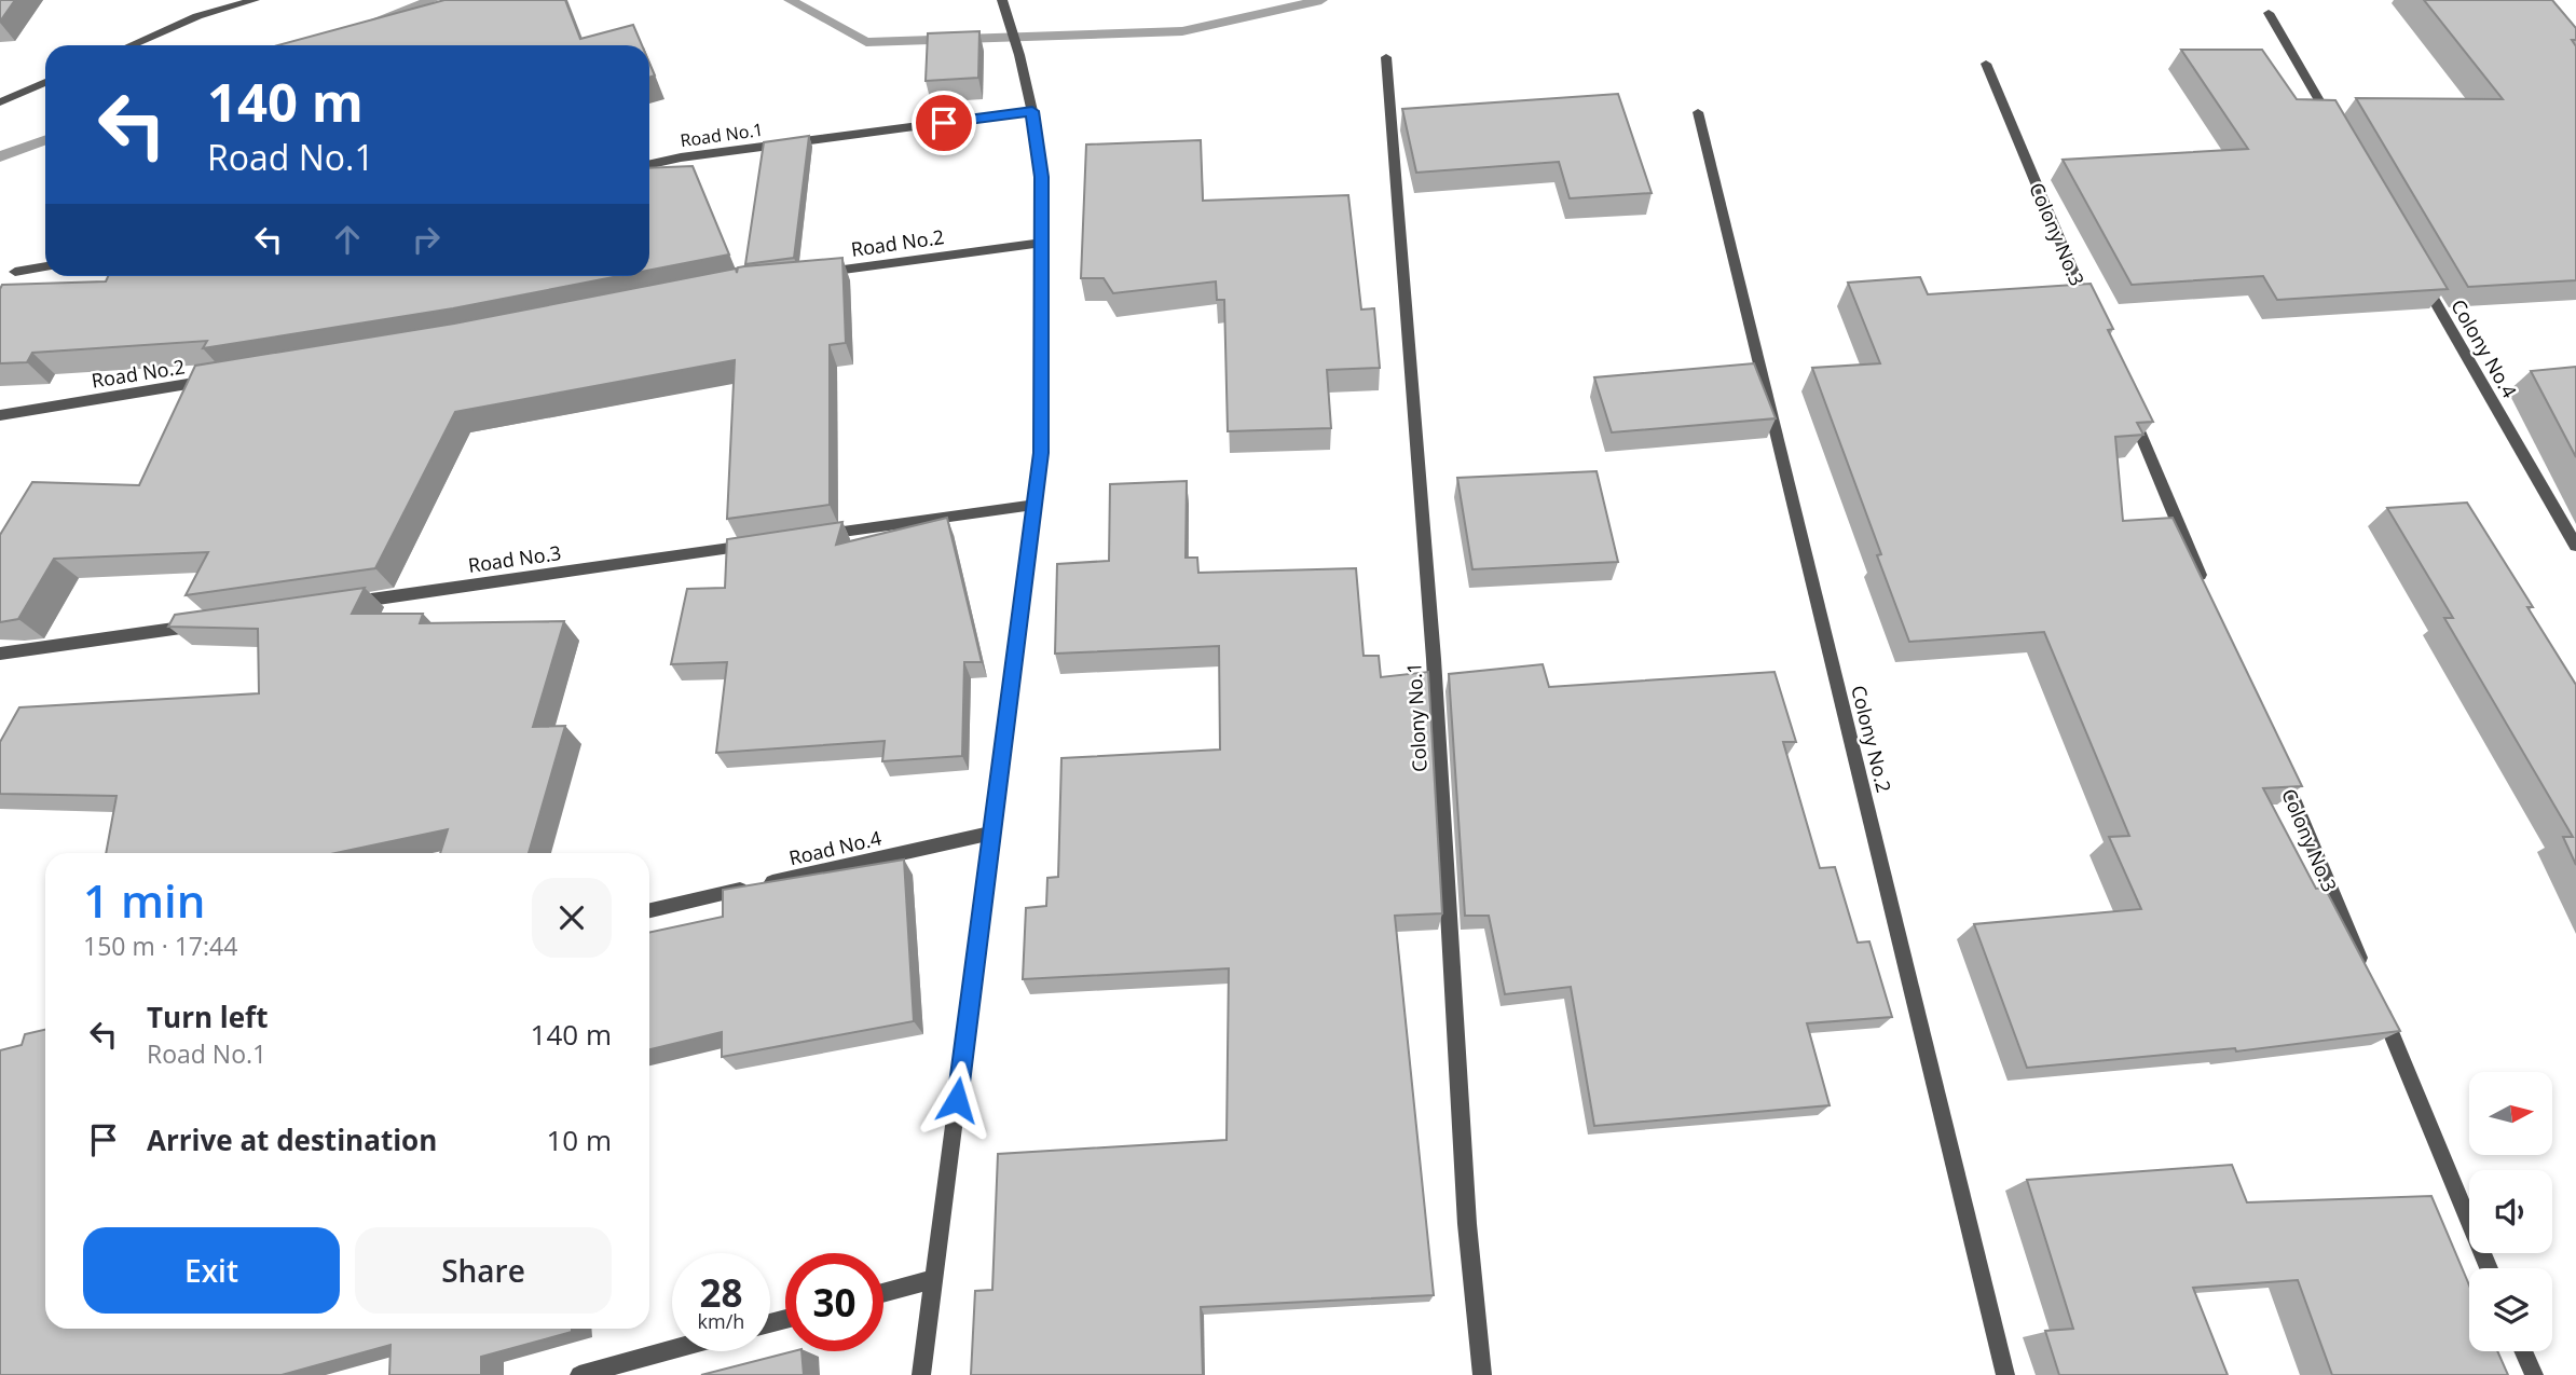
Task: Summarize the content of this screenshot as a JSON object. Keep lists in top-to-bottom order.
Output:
{
  "streets": {
    "street": [
      "Road No.1",
      "Colony No.3",
      "Road No.2",
      "Colony No.4",
      "Road No.3",
      "Colony No.1",
      "Colony No.2",
      "Road No.4"
    ]
  },
  "north": "right",
  "page": {
    "turn": ["140 m", "Road No.1"],
    "heading": ["1 min", "150 m · 17:44"],
    "list": [
      {
        "name": "Turn left",
        "note": "Road No.1",
        "value": "140 m"
      },
      {
        "name": "Arrive at destination",
        "value": "10 m"
      }
    ],
    "buttons": ["Exit", "Share"],
    "speed": "28 km/h",
    "limit": "30"
  }
}
